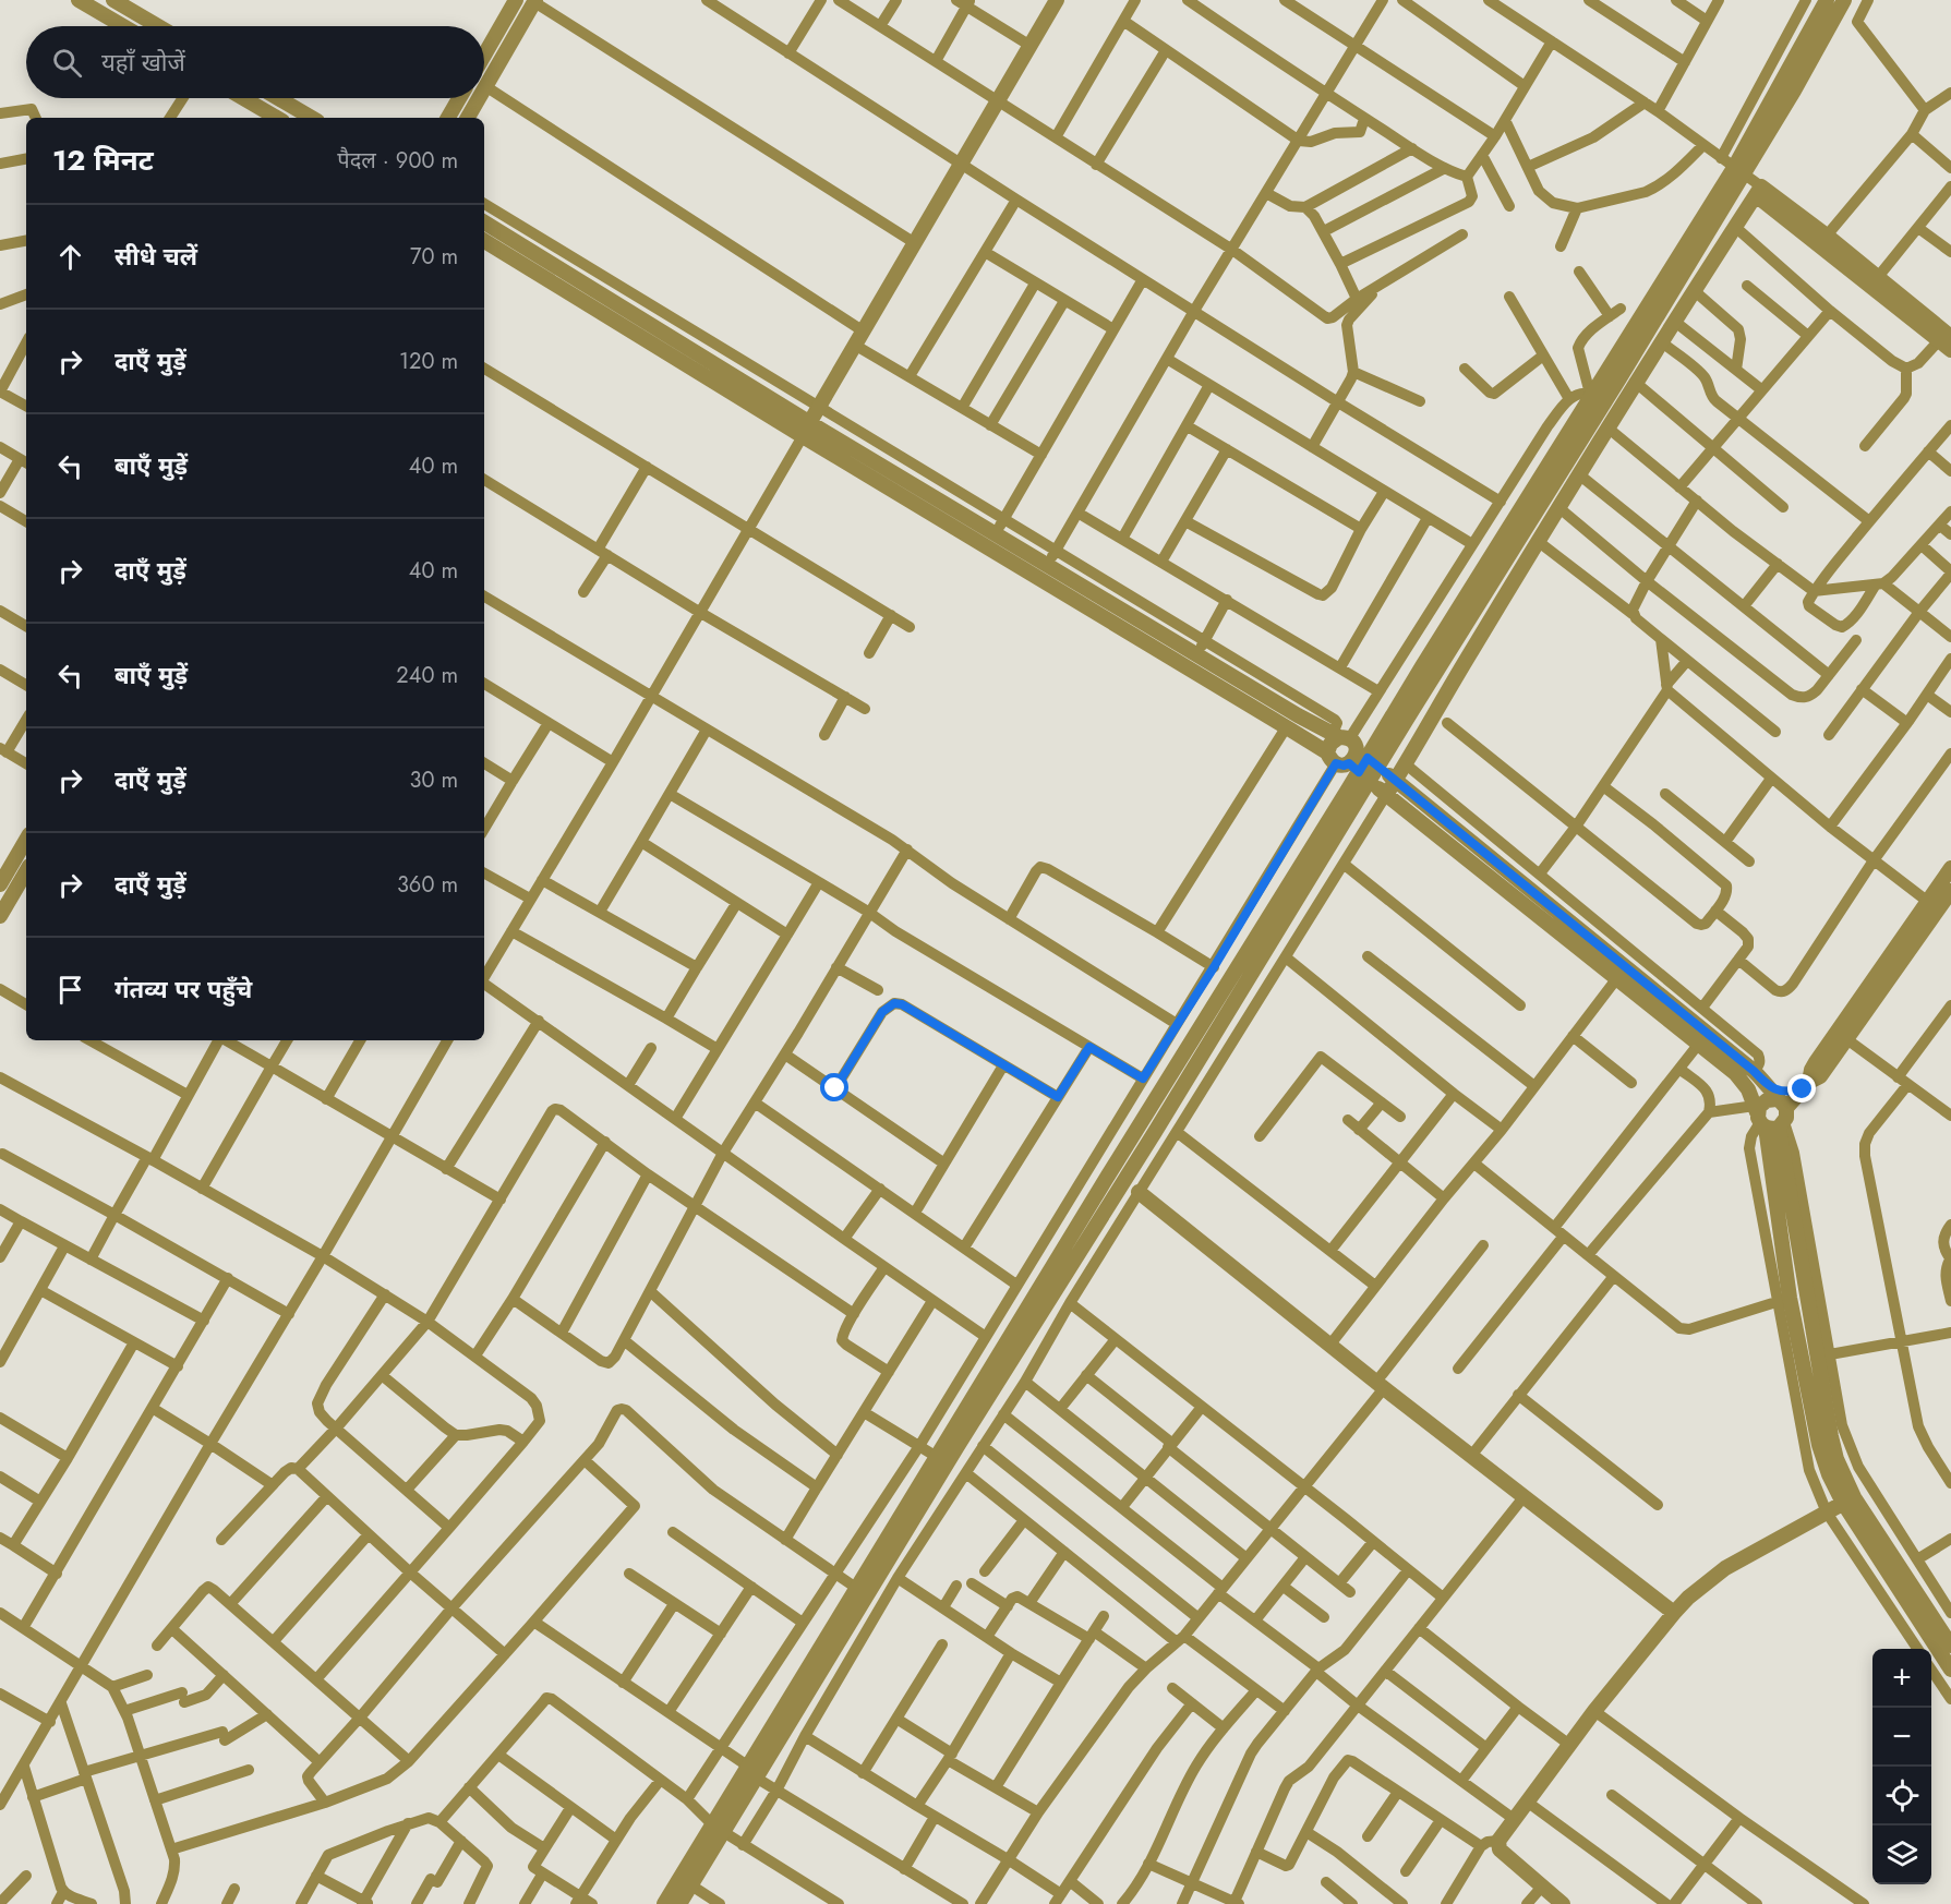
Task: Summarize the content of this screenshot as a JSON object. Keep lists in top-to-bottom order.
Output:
{
  "page": {
    "search": "यहाँ खोजें",
    "heading": ["12 मिनट", "पैदल · 900 m"],
    "list": [
      ["सीधे चलें", "70 m"],
      ["दाएँ मुड़ें", "120 m"],
      ["बाएँ मुड़ें", "40 m"],
      ["दाएँ मुड़ें", "40 m"],
      ["बाएँ मुड़ें", "240 m"],
      ["दाएँ मुड़ें", "30 m"],
      ["दाएँ मुड़ें", "360 m"],
      "गंतव्य पर पहुँचे"
    ],
    "map_buttons": ["+", "−"]
  }
}
